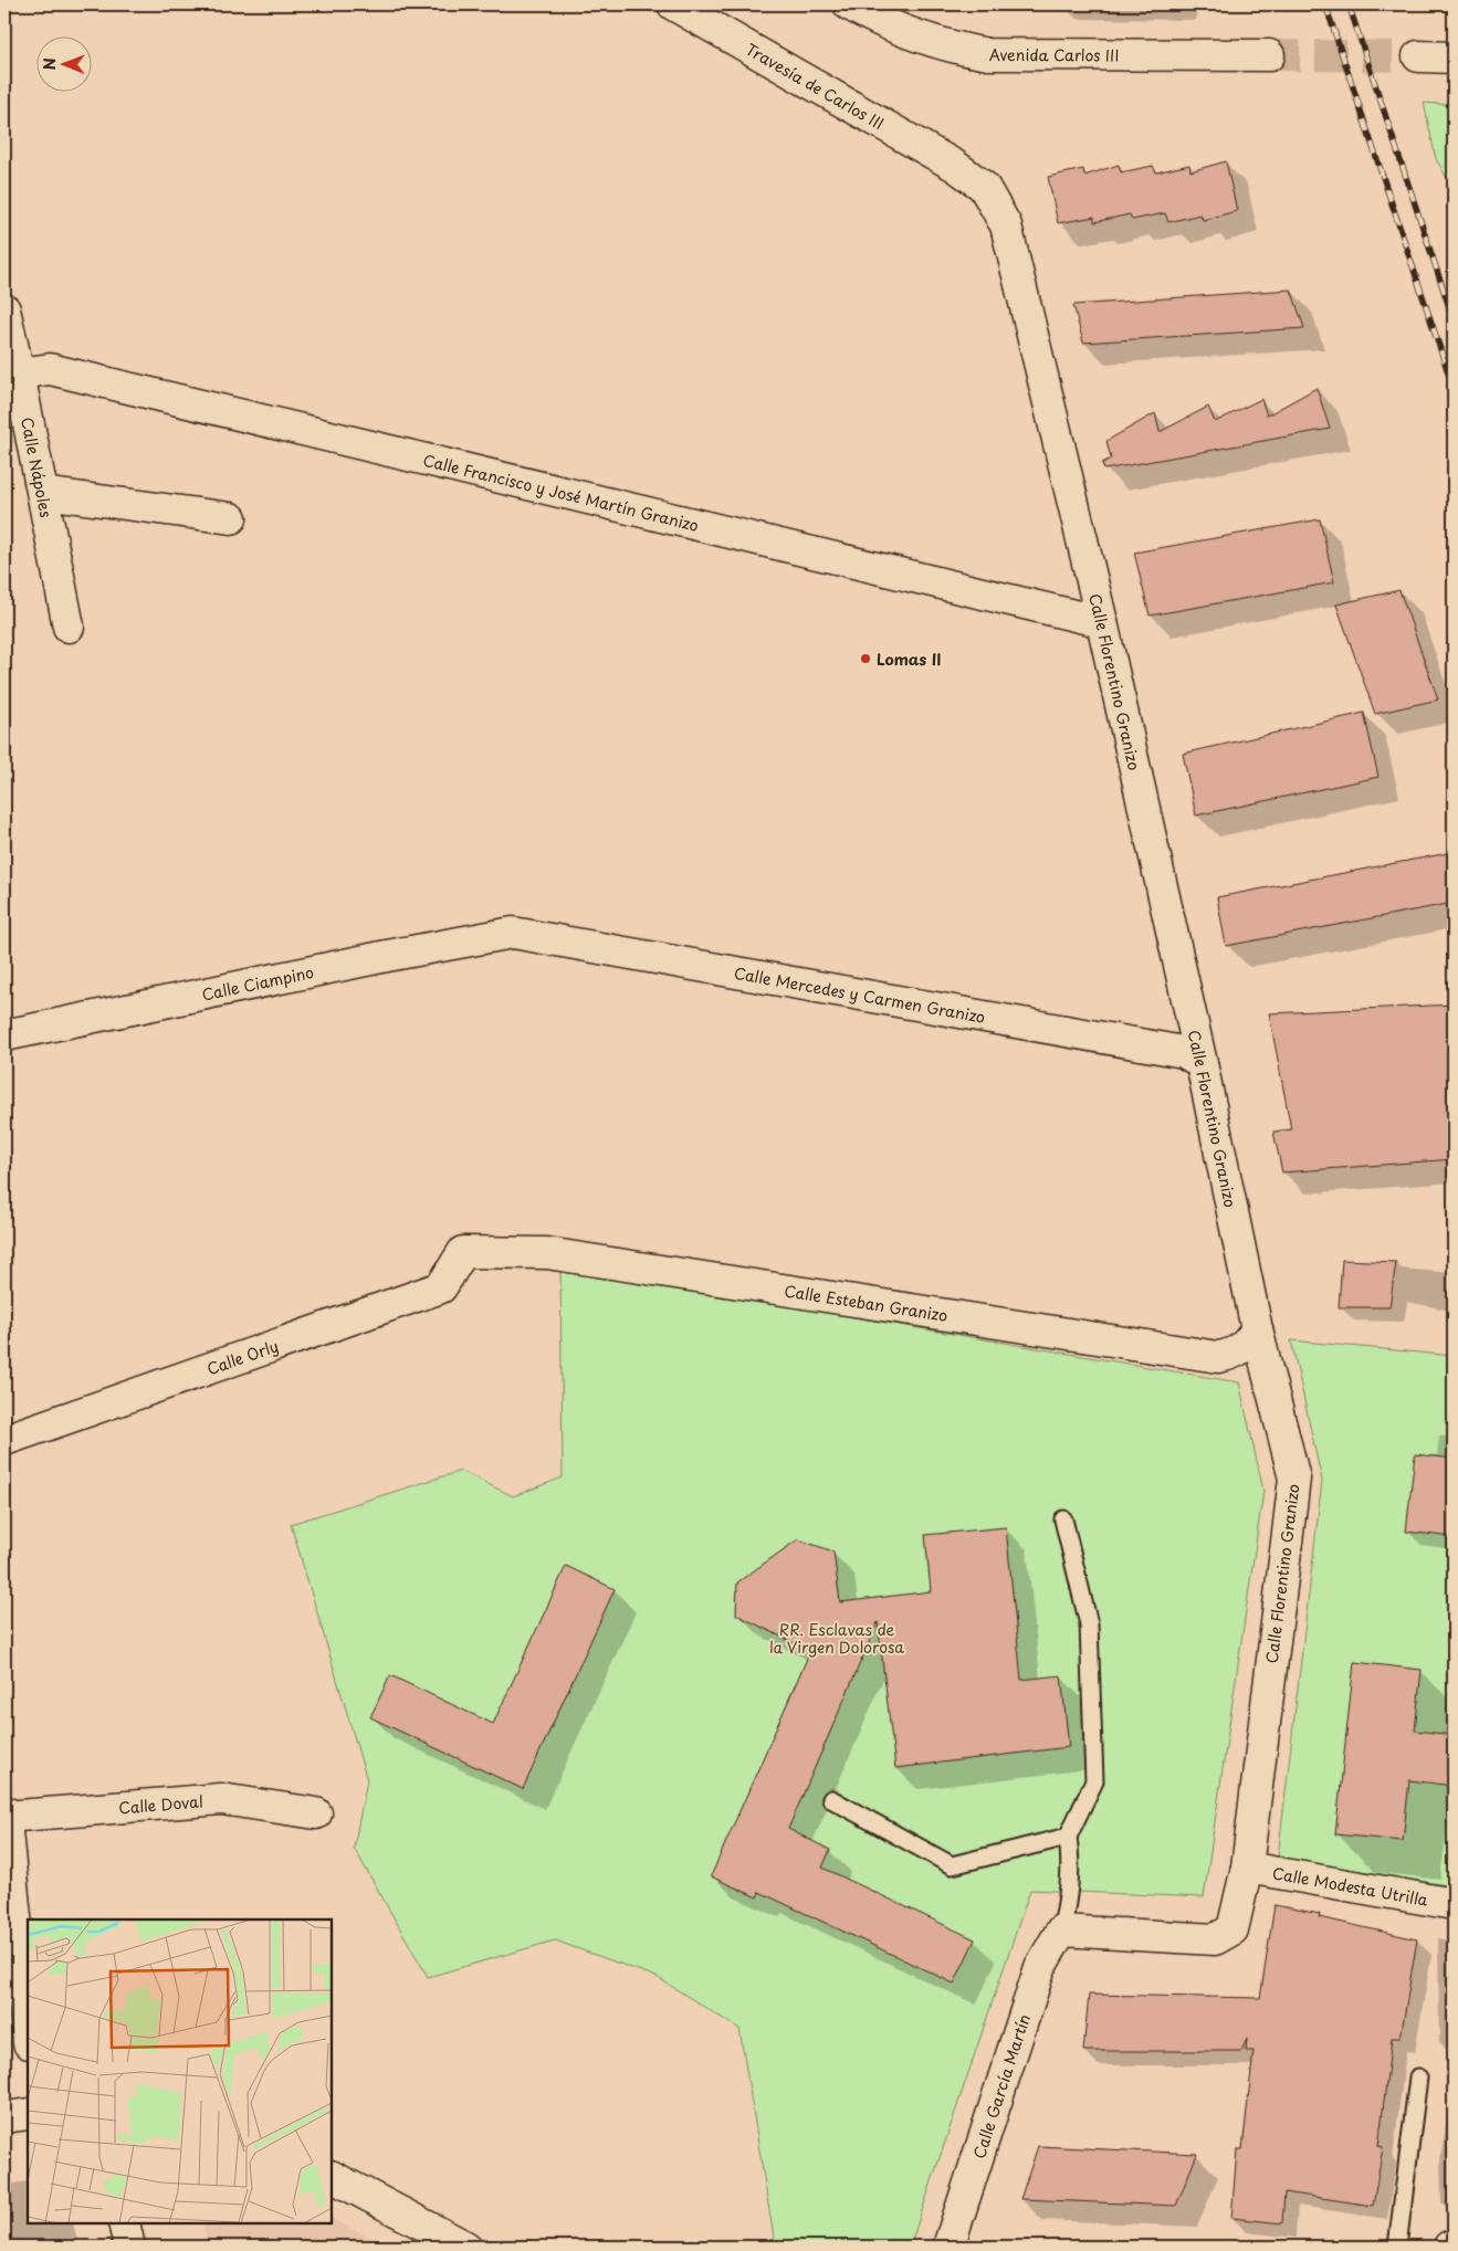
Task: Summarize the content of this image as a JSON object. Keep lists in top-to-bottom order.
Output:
{
  "streets": {
    "street": [
      "Avenida Carlos III",
      "Travesía de Carlos III",
      "Calle Nápoles",
      "Calle Francisco y José Martín Granizo",
      "Calle Florentino Granizo",
      "Calle Ciampino",
      "Calle Mercedes y Carmen Granizo",
      "Calle Esteban Granizo",
      "Calle Orly",
      "Calle Doval",
      "Calle Modesta Utrilla",
      "Calle García Martín"
    ]
  },
  "crossings": [
    ["Travesía de Carlos III", "Calle Florentino Granizo"],
    ["Calle Nápoles", "Calle Francisco y José Martín Granizo"],
    ["Calle Francisco y José Martín Granizo", "Calle Florentino Granizo"],
    ["Calle Florentino Granizo", "Calle Mercedes y Carmen Granizo"],
    ["Calle Florentino Granizo", "Calle Esteban Granizo"],
    ["Calle Florentino Granizo", "Calle Modesta Utrilla"],
    ["Calle Florentino Granizo", "Calle García Martín"],
    ["Calle Ciampino", "Calle Mercedes y Carmen Granizo"],
    ["Calle Esteban Granizo", "Calle Orly"]
  ],
  "parks": ["RR. Esclavas de la Virgen Dolorosa"],
  "places": ["Lomas II"],
  "north": "left"
}
